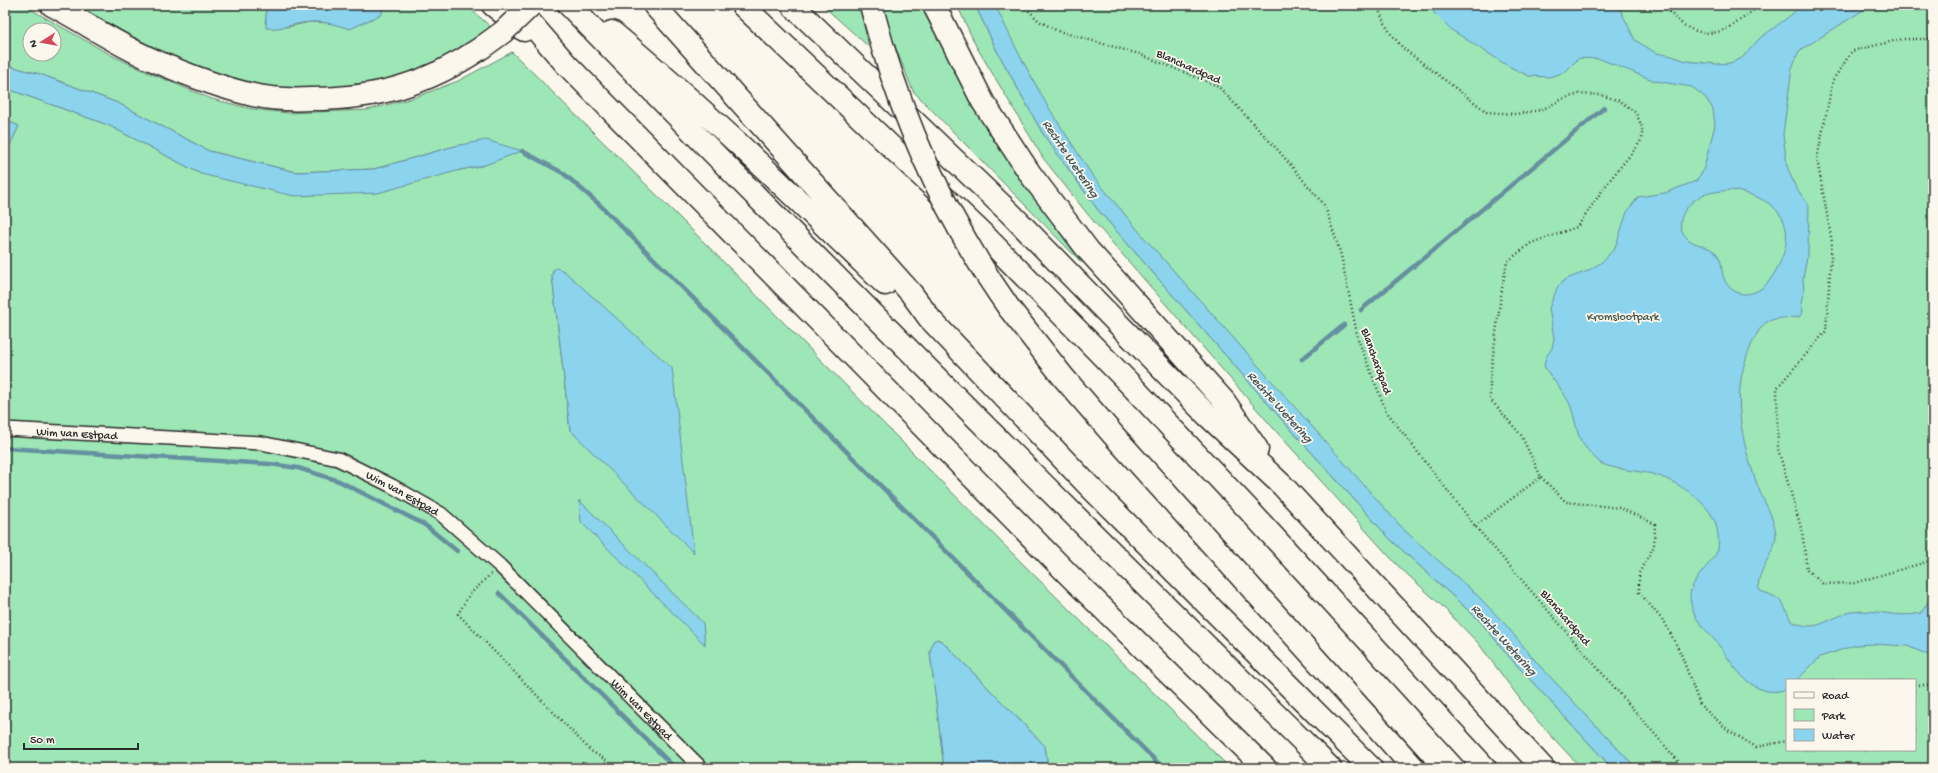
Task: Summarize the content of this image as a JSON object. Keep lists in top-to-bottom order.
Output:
{
  "streets": {
    "street": ["Wim van Estpad"],
    "path": ["Blanchardpad"]
  },
  "water": ["Rechte Wetering"],
  "parks": ["Kromslootpark"],
  "legend": ["Road", "Park", "Water"],
  "scale_bar": "50 m",
  "north": "left"
}
